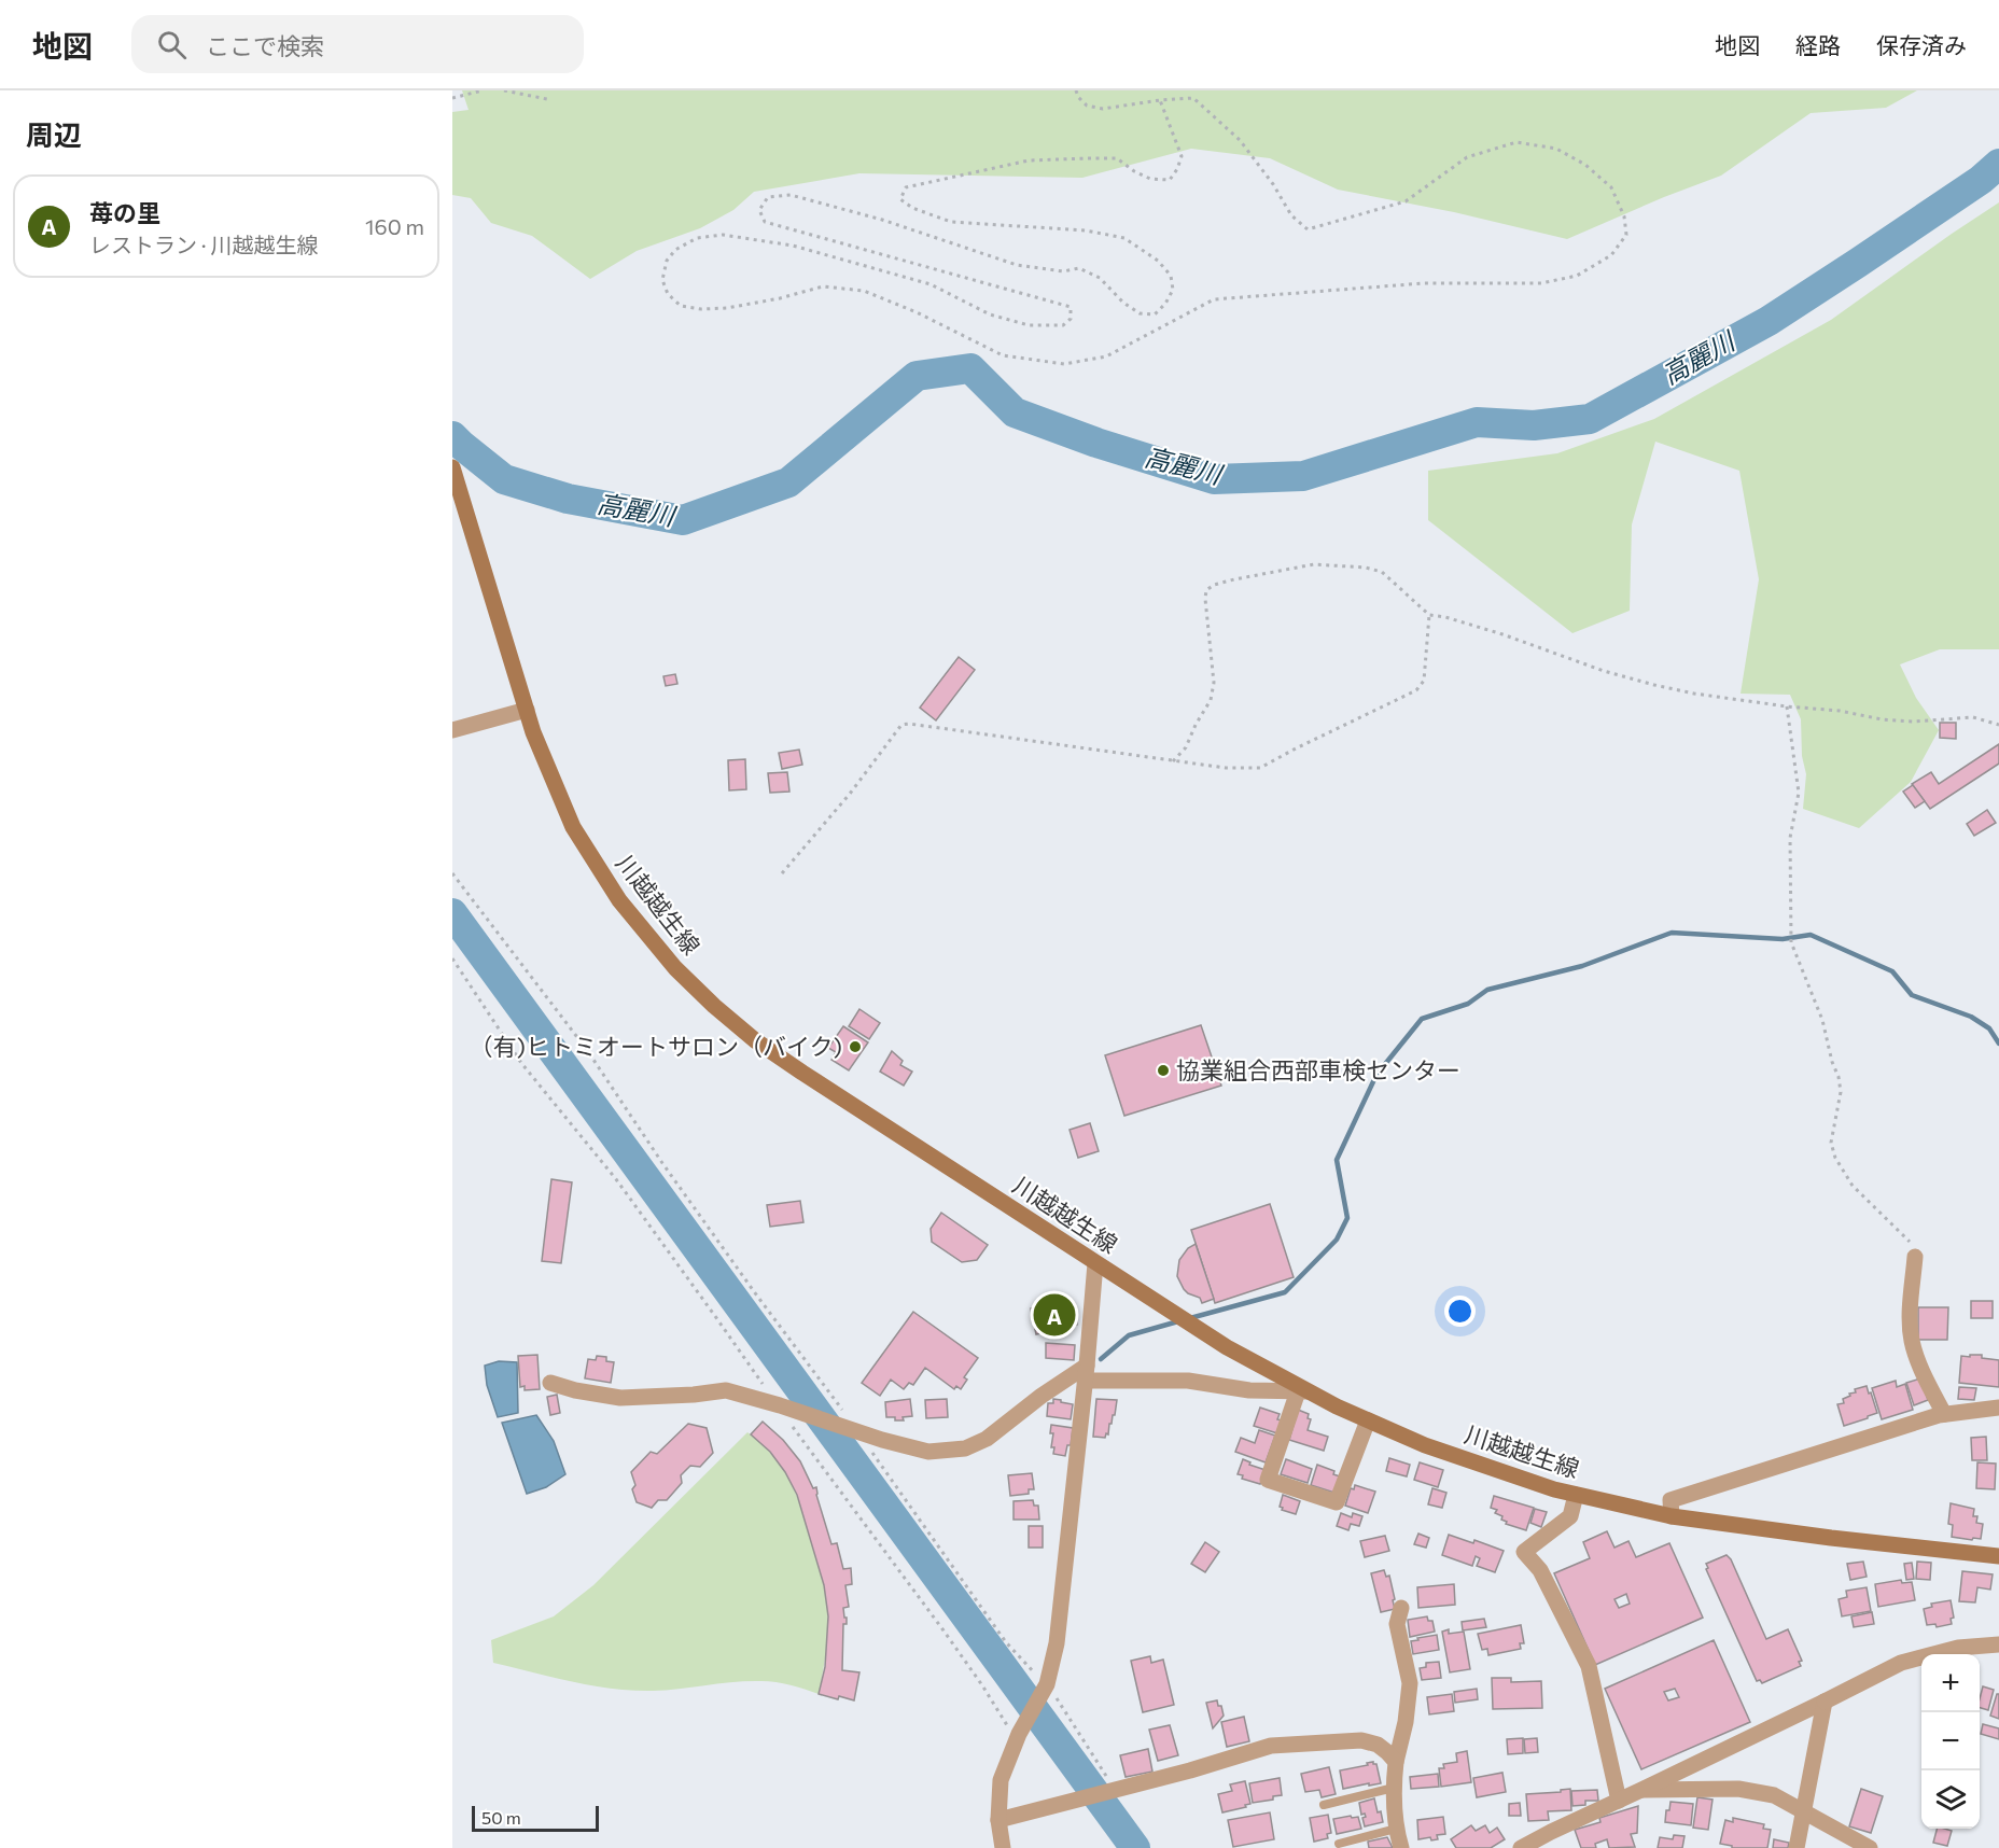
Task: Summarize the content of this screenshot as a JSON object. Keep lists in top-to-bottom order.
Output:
{
  "streets": {
    "main road": ["川越越生線"]
  },
  "water": ["高麗川"],
  "places": ["（有)ヒトミオートサロン（バイク)", "協業組合西部車検センター"],
  "scale_bar": "50 m",
  "page": {
    "header": "地図",
    "search": "ここで検索",
    "nav": ["地図", "経路", "保存済み"],
    "heading": "周辺",
    "list": [
      {
        "mark": "A",
        "name": "苺の里",
        "note": "レストラン · 川越越生線",
        "value": "160 m"
      }
    ],
    "pins": "A",
    "map_buttons": ["+", "−"],
    "scale": "50 m"
  }
}
